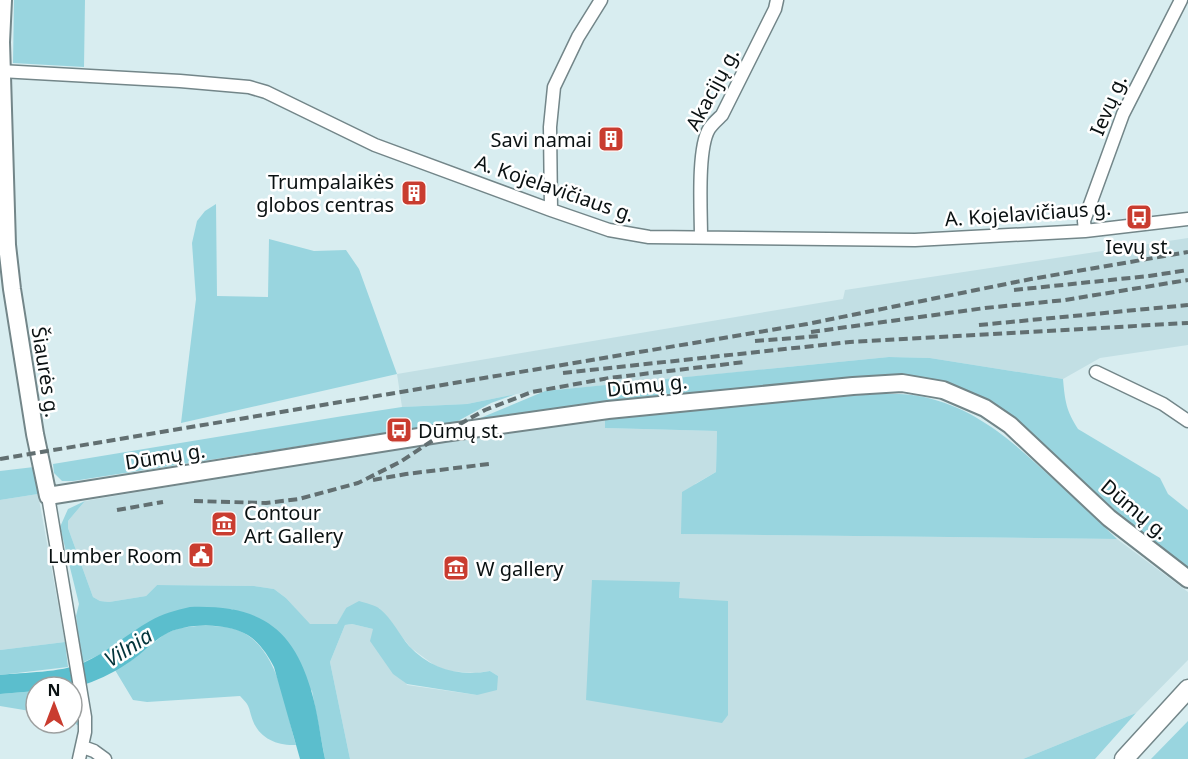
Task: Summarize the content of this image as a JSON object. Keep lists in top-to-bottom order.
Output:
{
  "streets": {
    "main road": ["Šiaurės g.", "Dūmų g."],
    "street": ["Akacijų g.", "Ievų g.", "A. Kojelavičiaus g."]
  },
  "crossings": [
    ["Akacijų g.", "A. Kojelavičiaus g."],
    ["Ievų g.", "A. Kojelavičiaus g."],
    ["A. Kojelavičiaus g.", "Šiaurės g."],
    ["Šiaurės g.", "Dūmų g."]
  ],
  "water": ["Vilnia"],
  "places": {
    "building": ["Savi namai", "Trumpalaikės globos centras"],
    "bus stop": ["Ievų st.", "Dūmų st."],
    "museum": ["Contour Art Gallery", "W gallery"],
    "public building": ["Lumber Room"]
  },
  "north": "top"
}
